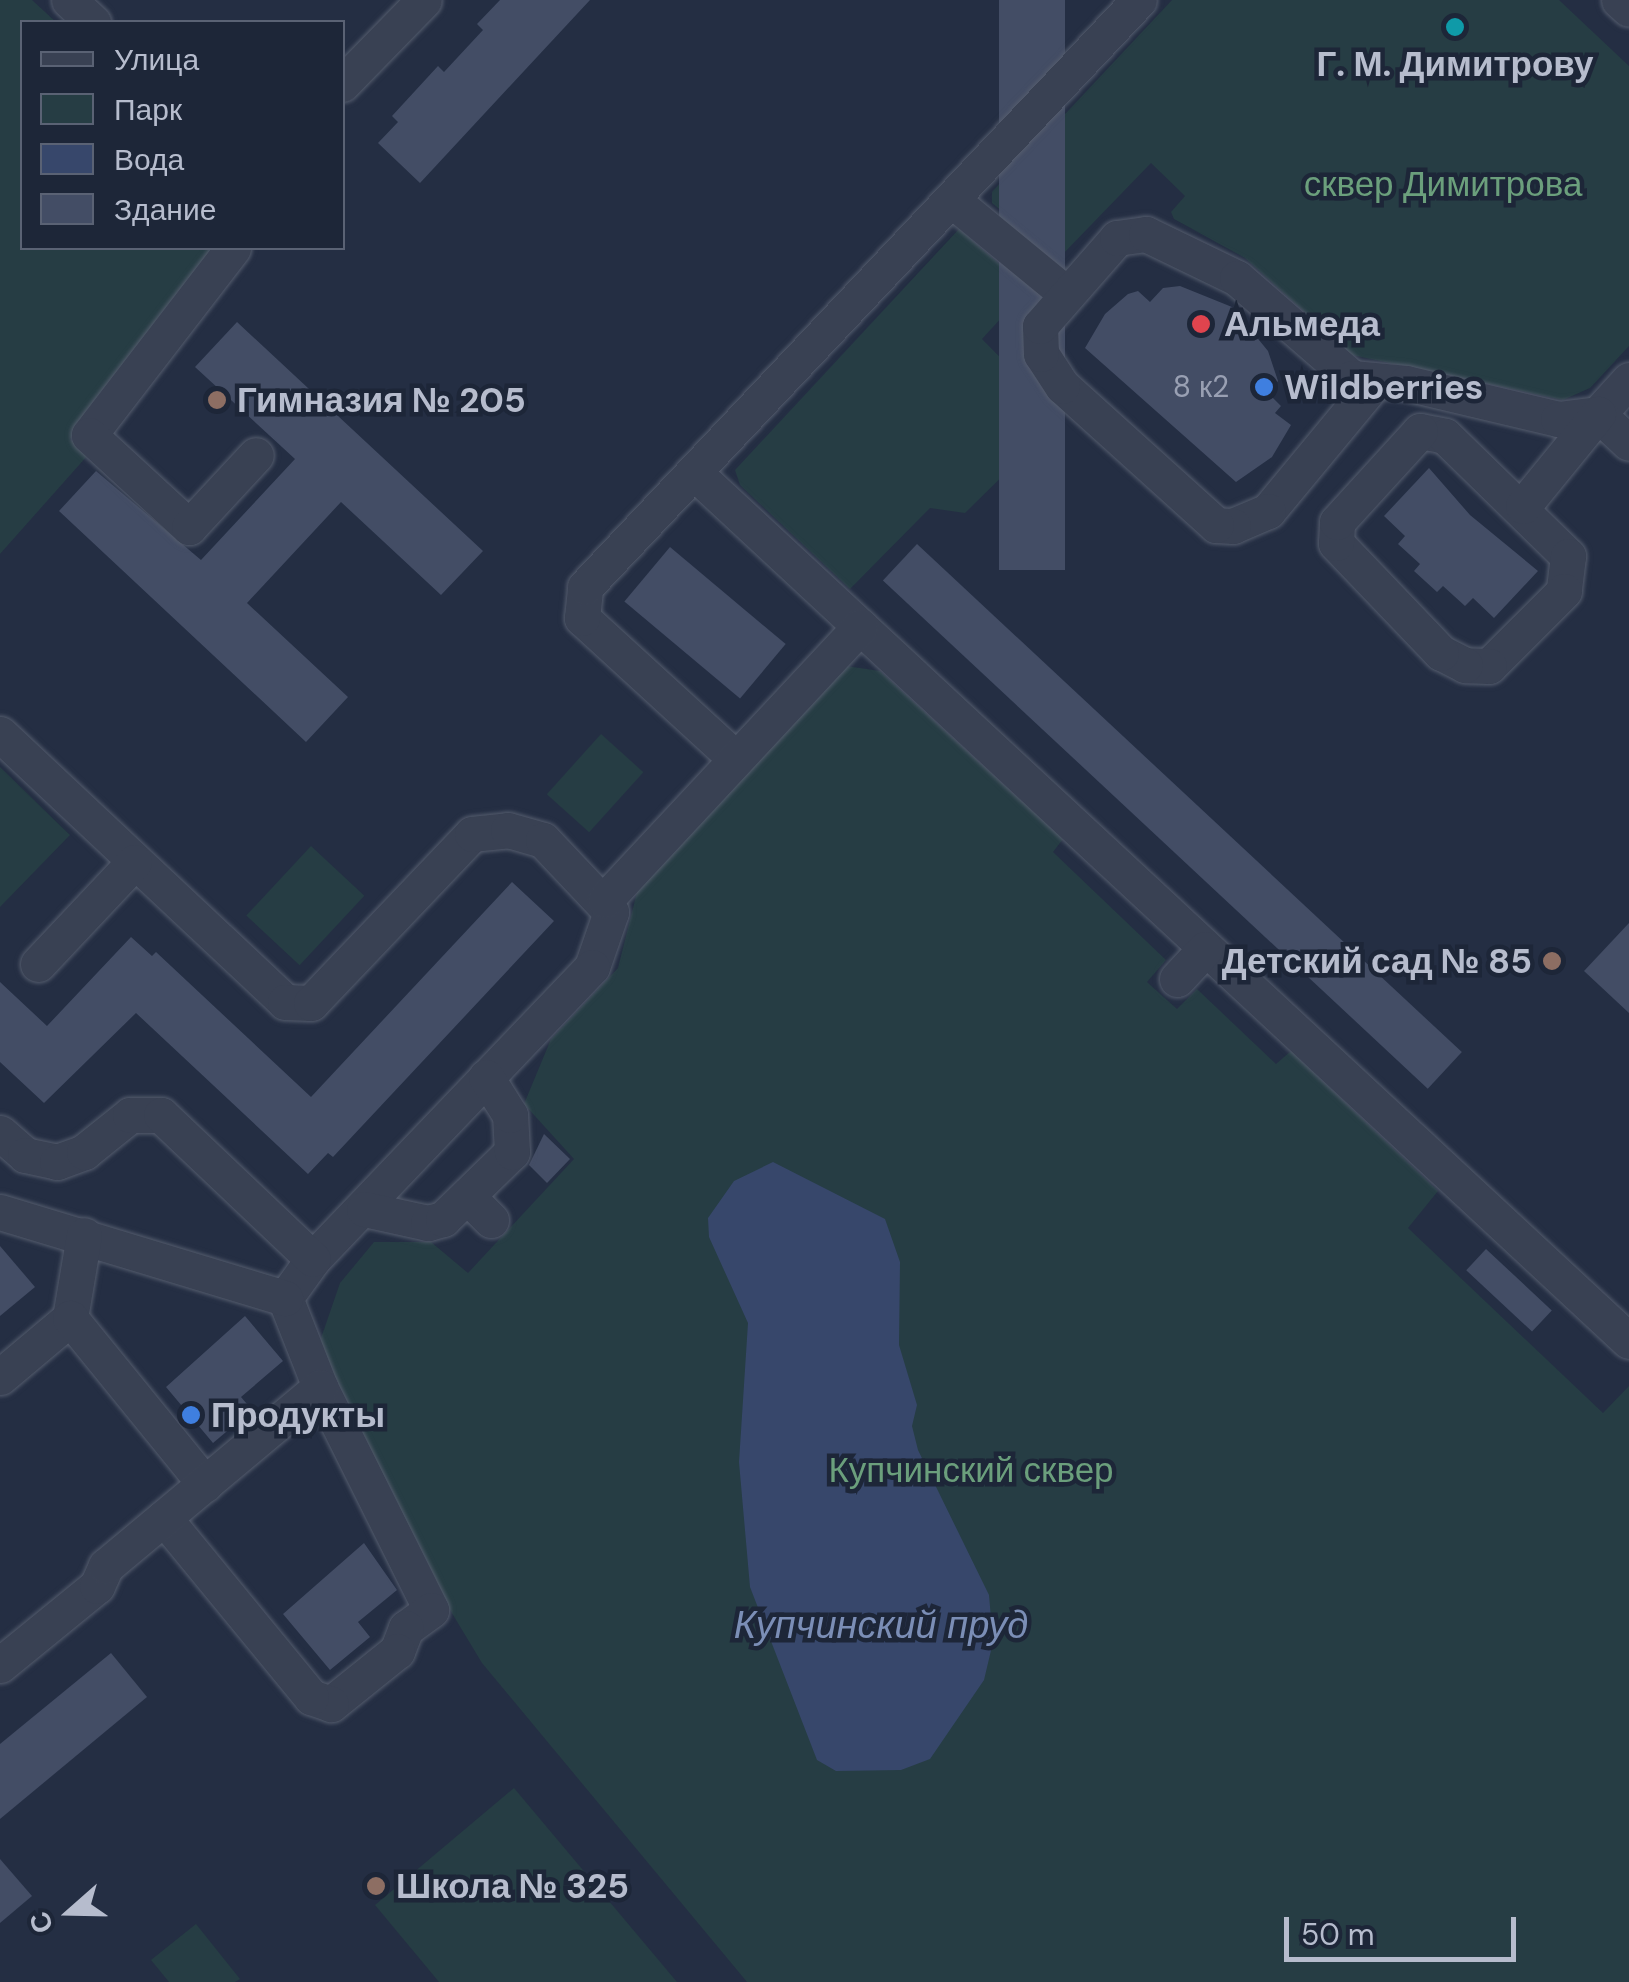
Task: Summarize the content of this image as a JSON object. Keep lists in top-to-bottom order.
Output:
{
  "water": ["Купчинский пруд"],
  "parks": ["сквер Димитрова", "Купчинский сквер"],
  "places": [
    "Г. М. Димитрову",
    "Альмеда",
    "Wildberries",
    "Гимназия № 205",
    "Детский сад № 85",
    "Продукты",
    "Школа № 325"
  ],
  "house_numbers": ["8 к2"],
  "legend": [
    "Улица",
    "Парк",
    "Вода",
    "Здание"
  ],
  "scale_bar": "50 m",
  "north": "left"
}
